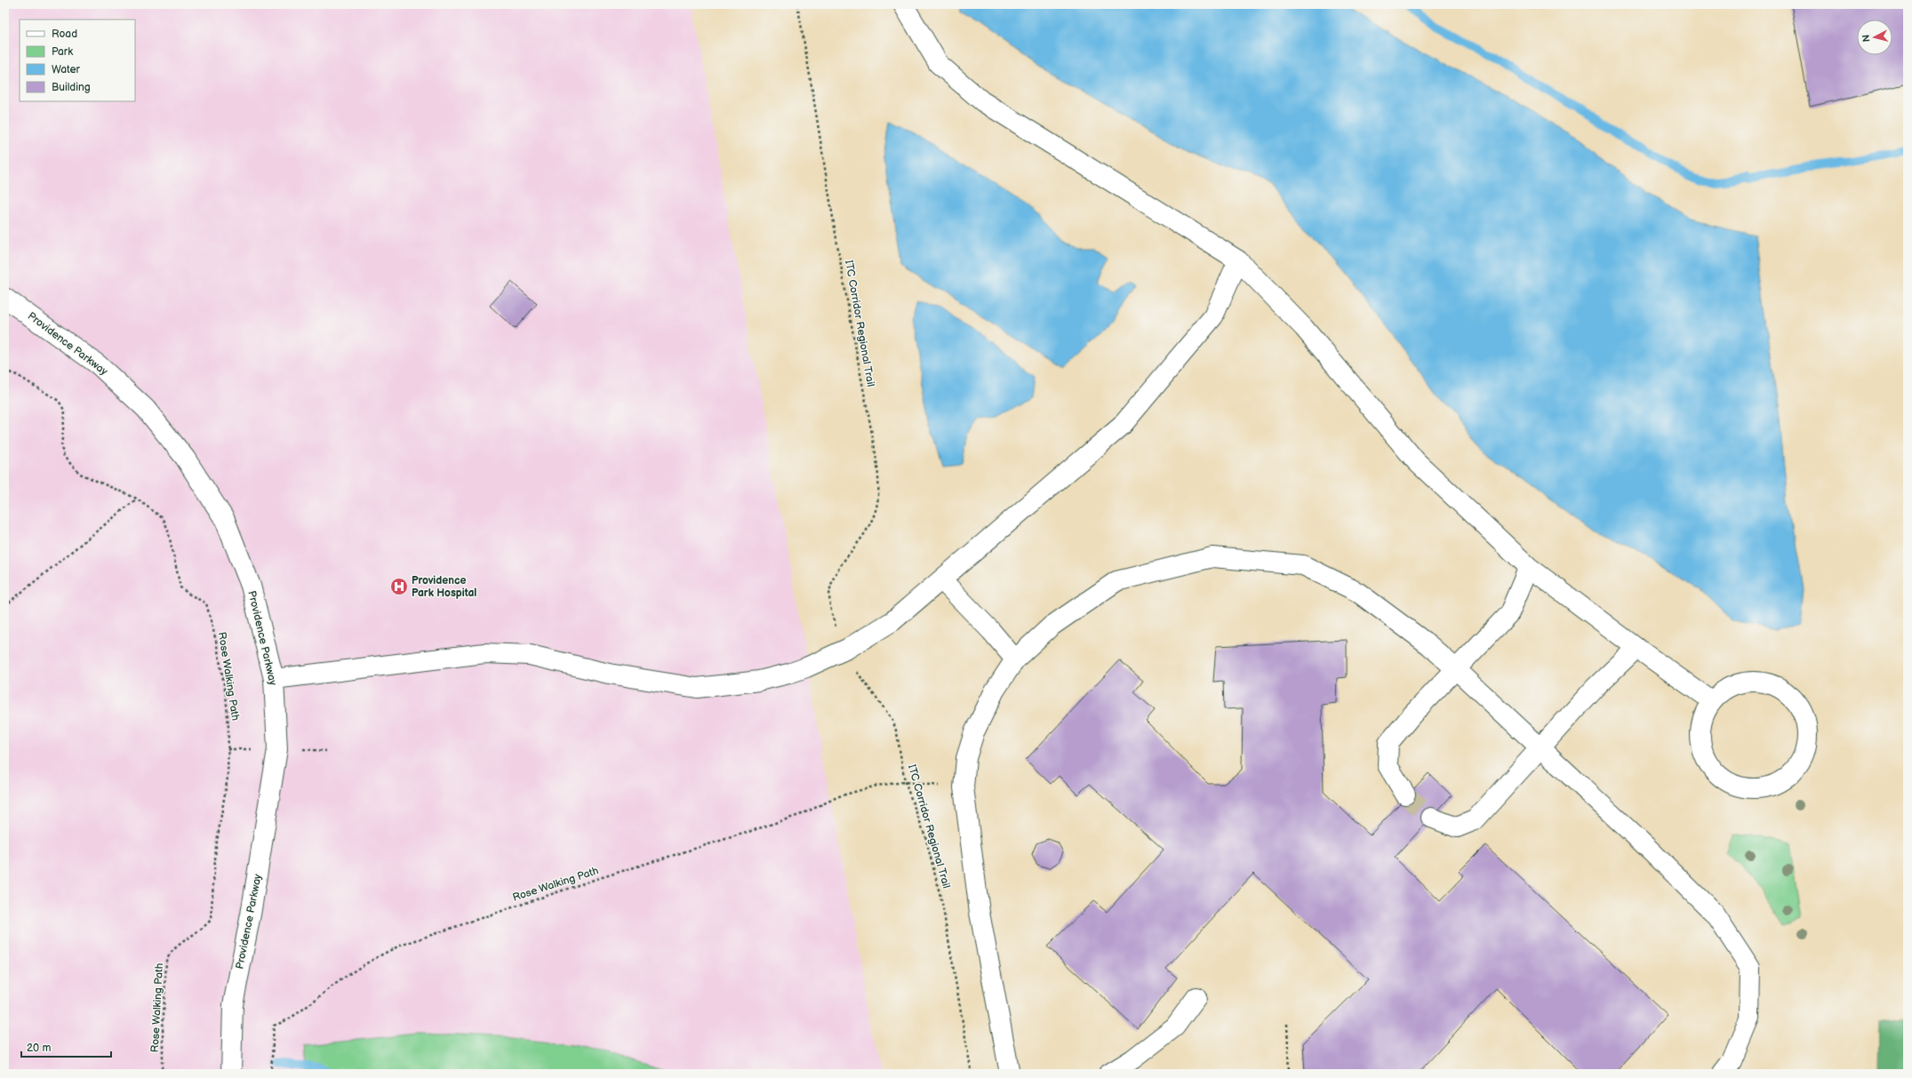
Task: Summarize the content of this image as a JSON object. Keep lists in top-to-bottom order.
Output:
{
  "streets": {
    "street": ["Providence Parkway"],
    "path": ["ITC Corridor Regional Trail", "Rose Walking Path"]
  },
  "crossings": [
    ["ITC Corridor Regional Trail", "Rose Walking Path"]
  ],
  "places": {
    "hospital": ["Providence Park Hospital"]
  },
  "legend": [
    "Road",
    "Park",
    "Water",
    "Building"
  ],
  "scale_bar": "20 m",
  "north": "left"
}
